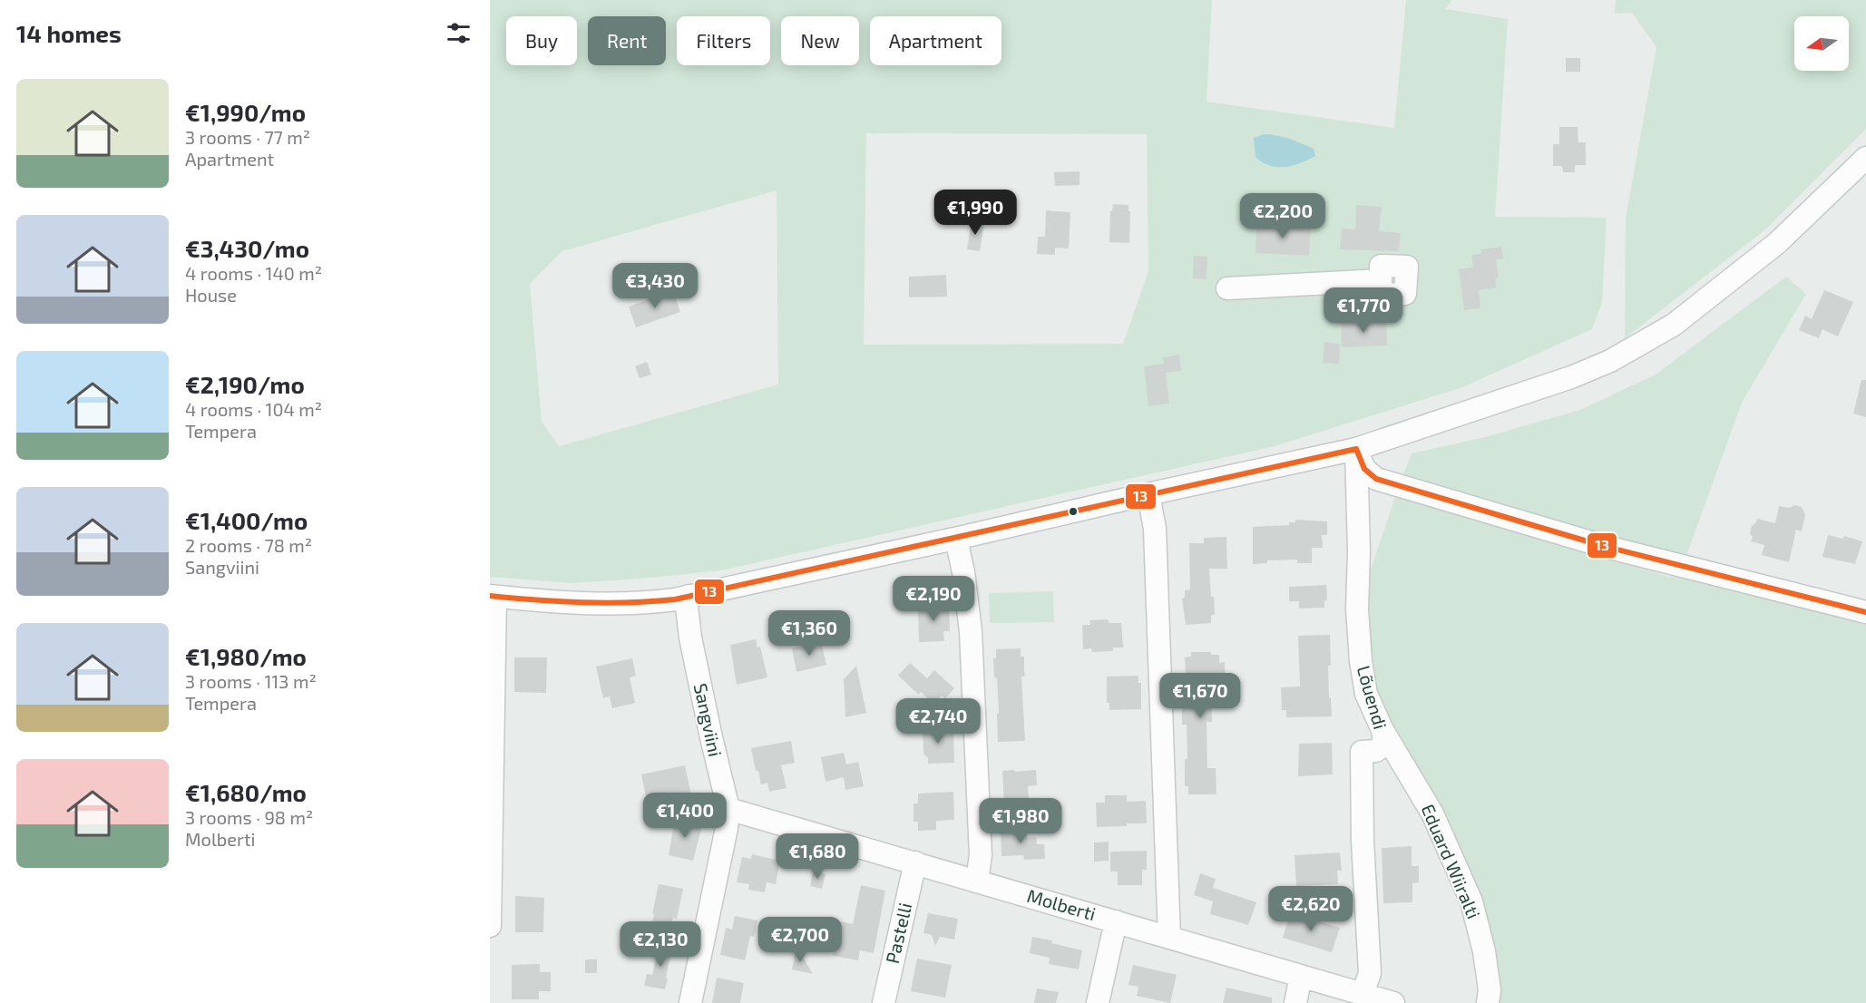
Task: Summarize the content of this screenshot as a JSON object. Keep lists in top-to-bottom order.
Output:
{
  "streets": {
    "street": [
      "Lõuendi",
      "Sangviini",
      "Eduard Wiiralti",
      "Molberti",
      "Pastelli"
    ]
  },
  "crossings": [
    ["Lõuendi", "Eduard Wiiralti"],
    ["Lõuendi", "Molberti"],
    ["Sangviini", "Molberti"],
    ["Molberti", "Pastelli"]
  ],
  "lines": ["transit line 13"],
  "north": "left",
  "page": {
    "heading": "14 homes",
    "chip": [
      "Buy",
      "Rent",
      "Filters",
      "New",
      "Apartment"
    ],
    "list": [
      {
        "name": "€1,990/mo",
        "note": "3 rooms · 77 m² · Apartment"
      },
      {
        "name": "€3,430/mo",
        "note": "4 rooms · 140 m² · House"
      },
      {
        "name": "€2,190/mo",
        "note": "4 rooms · 104 m² · Tempera"
      },
      {
        "name": "€1,400/mo",
        "note": "2 rooms · 78 m² · Sangviini"
      },
      {
        "name": "€1,980/mo",
        "note": "3 rooms · 113 m² · Tempera"
      },
      {
        "name": "€1,680/mo",
        "note": "3 rooms · 98 m² · Molberti"
      }
    ],
    "price": [
      "€1,990",
      "€2,200",
      "€3,430",
      "€1,770",
      "€2,190",
      "€1,360",
      "€1,670",
      "€2,740",
      "€1,400",
      "€1,980",
      "€1,680",
      "€2,620",
      "€2,700",
      "€2,130"
    ]
  }
}
